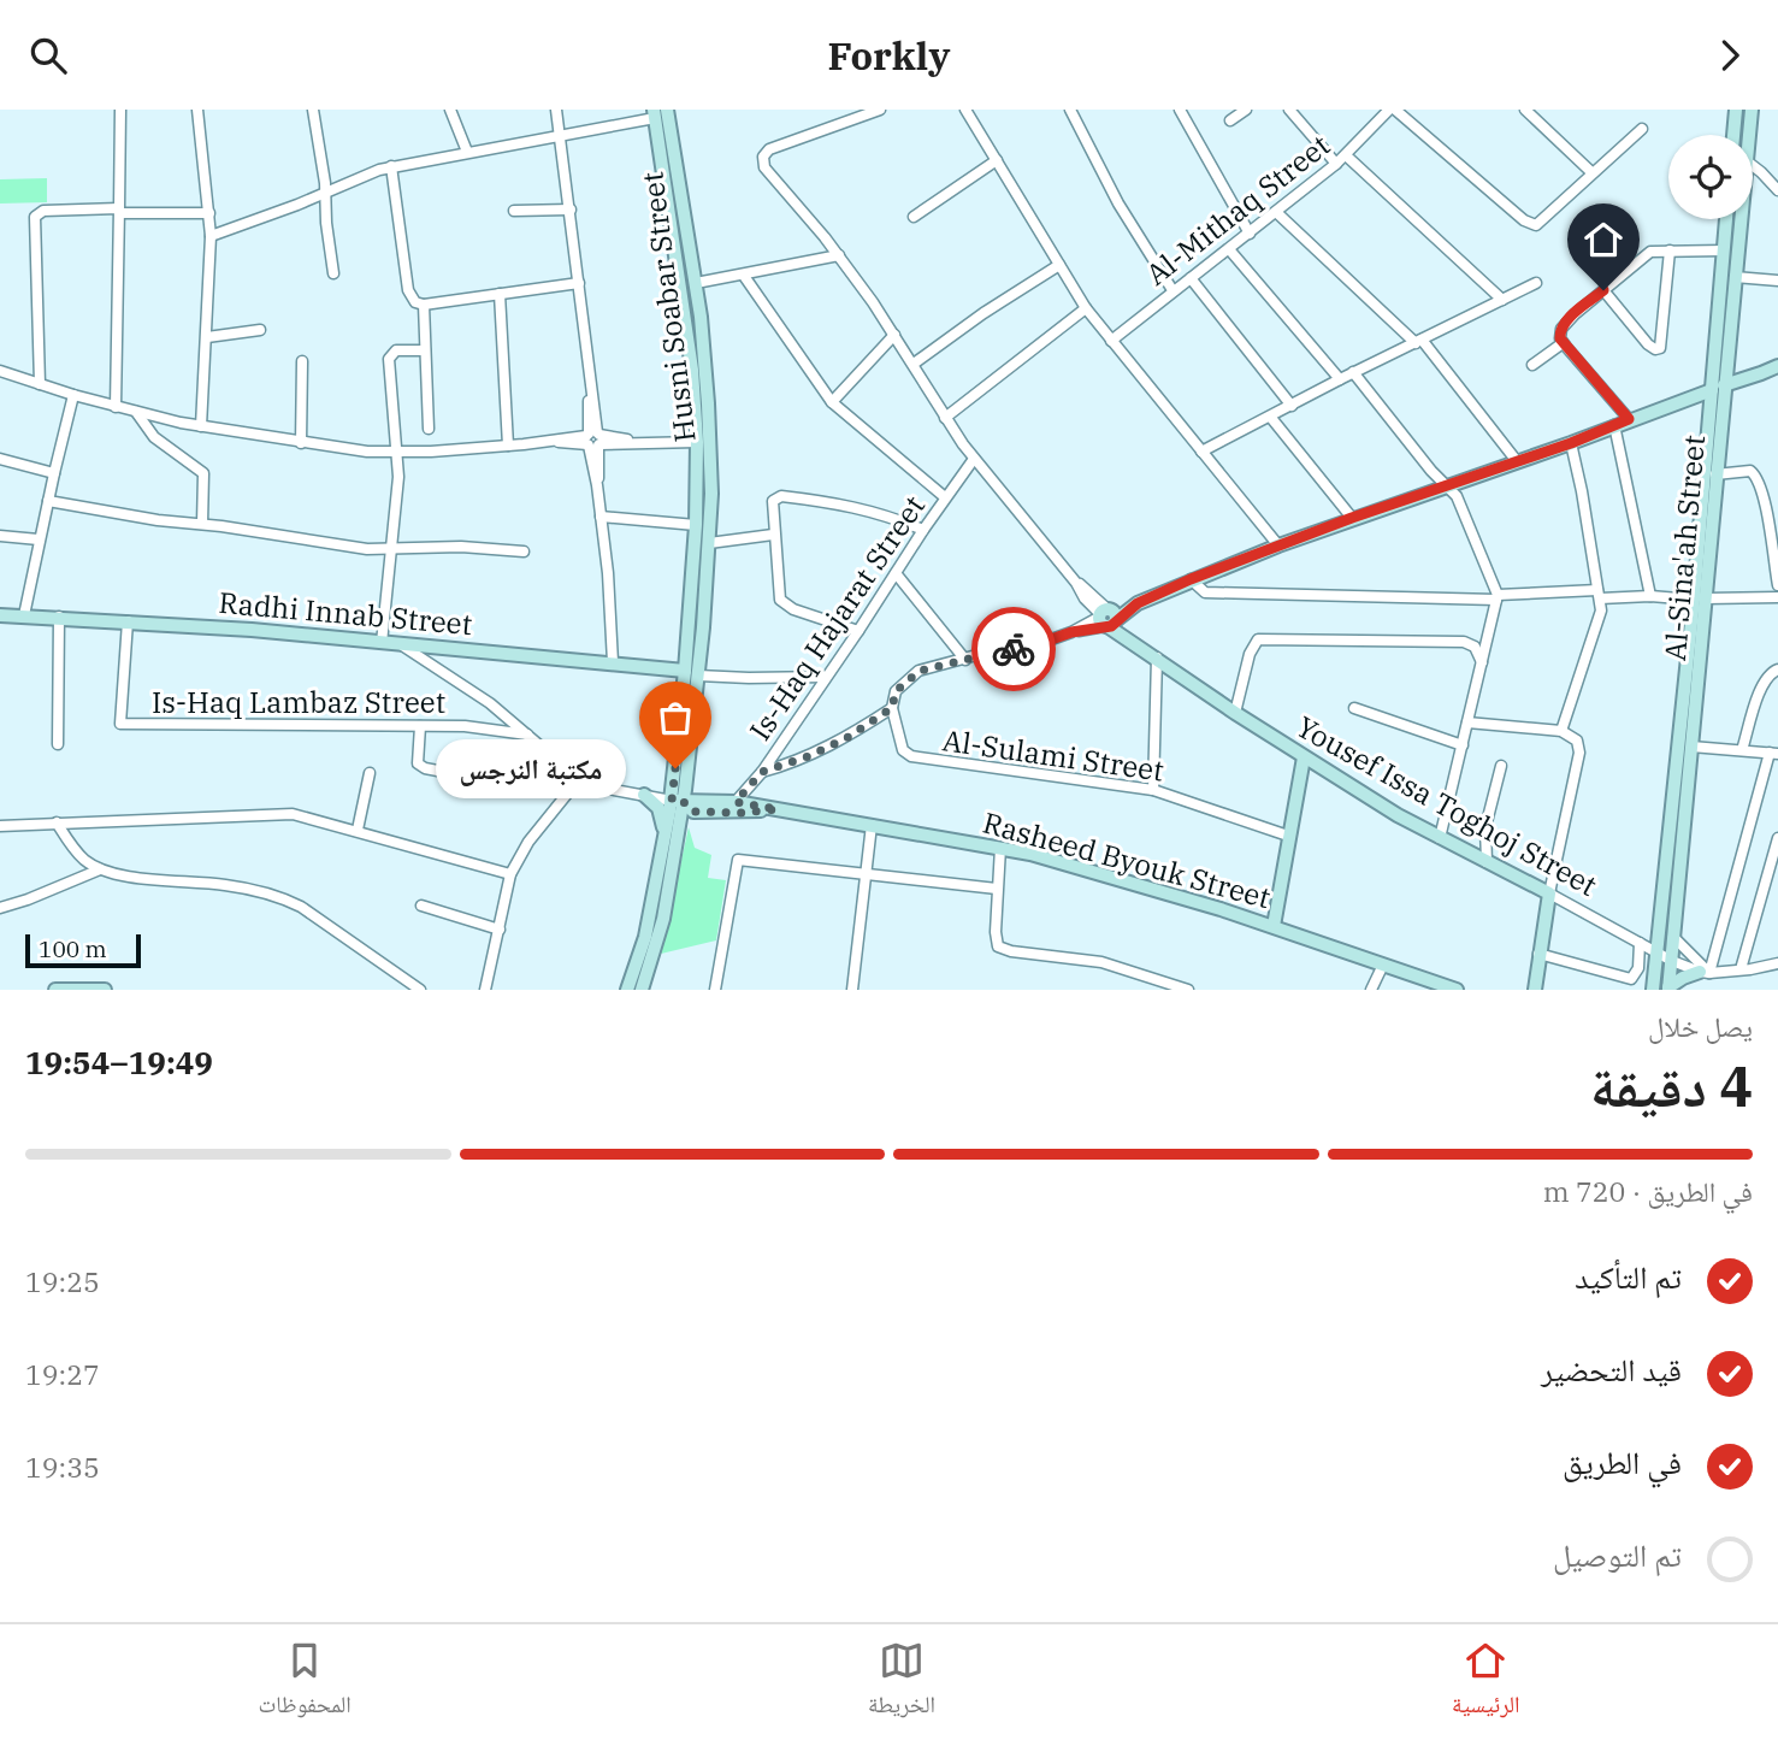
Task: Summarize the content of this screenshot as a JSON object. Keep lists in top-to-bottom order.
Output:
{
  "streets": {
    "main road": [
      "Husni Soabar Street",
      "Al-Sina'ah Street",
      "Radhi Innab Street",
      "Yousef Issa Toghoj Street",
      "Rasheed Byouk Street"
    ],
    "street": [
      "Al-Mithaq Street",
      "Is-Haq Hajarat Street",
      "Is-Haq Lambaz Street",
      "Al-Sulami Street"
    ]
  },
  "crossings": [
    ["Husni Soabar Street", "Radhi Innab Street"],
    ["Husni Soabar Street", "Rasheed Byouk Street"],
    ["Al-Sina'ah Street", "Yousef Issa Toghoj Street"],
    ["Radhi Innab Street", "Is-Haq Lambaz Street"],
    ["Is-Haq Hajarat Street", "Rasheed Byouk Street"]
  ],
  "places": ["مكتبة النرجس"],
  "scale_bar": "100 m",
  "page": {
    "header": "Forkly",
    "bubble": "مكتبة النرجس",
    "scale": "100 m",
    "heading": ["4 دقيقة", "يصل خلال", "19:49–19:54"],
    "bar": "في الطريق · 720 m",
    "list": [
      ["تم التأكيد", "19:25"],
      ["قيد التحضير", "19:27"],
      ["في الطريق", "19:35"],
      "تم التوصيل"
    ],
    "tabs": ["الرئيسية", "الخريطة", "المحفوظات"]
  }
}
